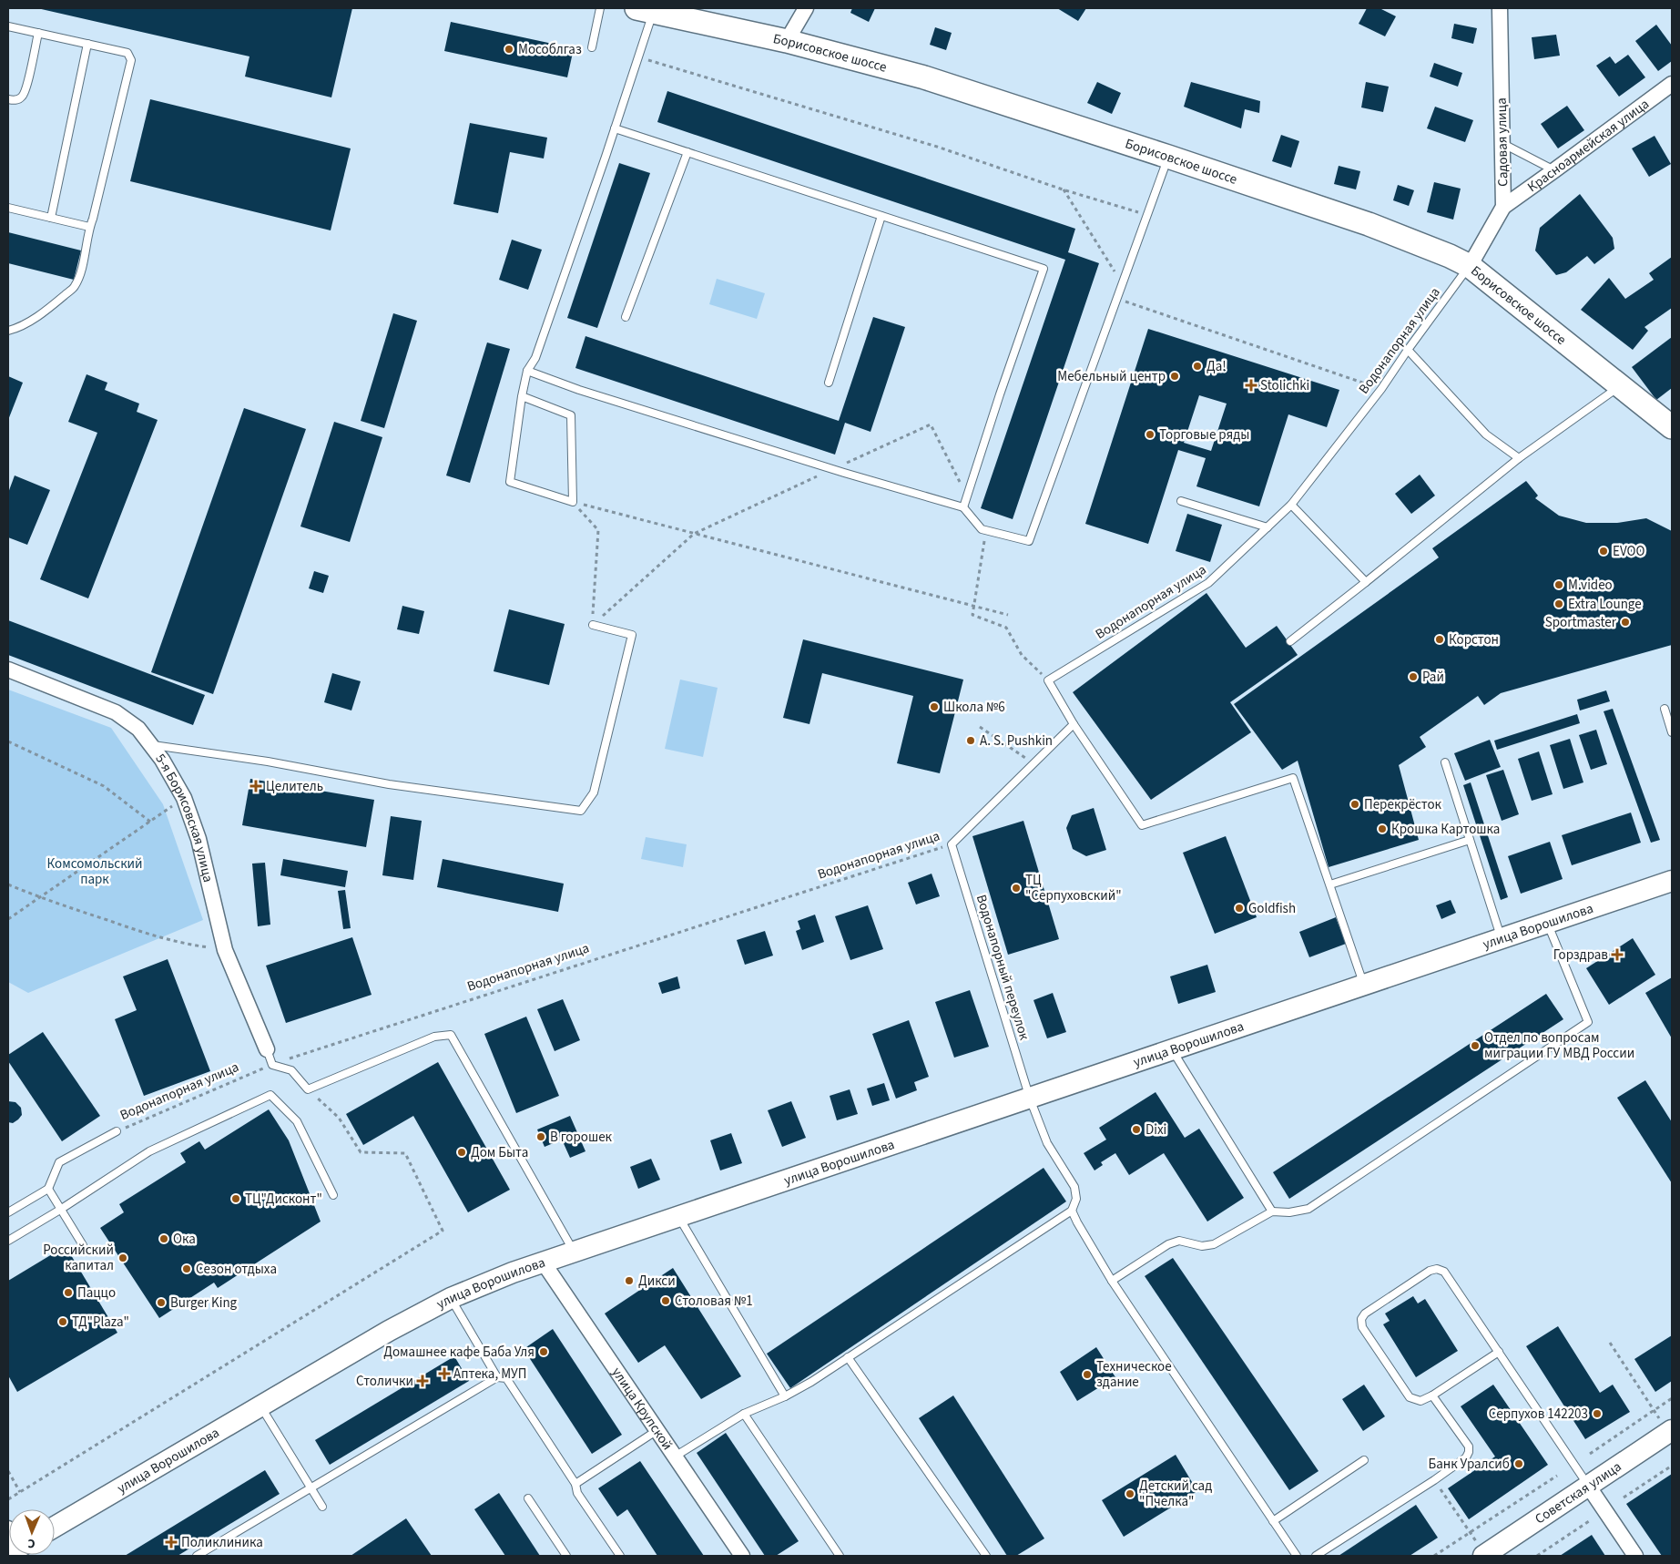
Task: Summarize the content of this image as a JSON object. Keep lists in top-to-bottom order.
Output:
{
  "streets": {
    "main road": ["Борисовское шоссе", "улица Ворошилова", "Советская улица"],
    "street": [
      "Садовая улица",
      "Красноармейская улица",
      "5-я Борисовская улица",
      "улица Крупской"
    ],
    "lane": ["Водонапорная улица", "Водонапорный переулок"]
  },
  "crossings": [
    ["Борисовское шоссе", "Садовая улица"],
    ["Борисовское шоссе", "Водонапорная улица"],
    ["Садовая улица", "Красноармейская улица"],
    ["Садовая улица", "Водонапорная улица"],
    ["Водонапорная улица", "Водонапорный переулок"],
    ["улица Ворошилова", "Водонапорный переулок"],
    ["улица Ворошилова", "улица Крупской"]
  ],
  "parks": ["Комсомольский парк"],
  "places": {
    "other": [
      "Мособлгаз",
      "Да!",
      "Мебельный центр",
      "Торговые ряды",
      "EVOO",
      "M.video",
      "Extra Lounge",
      "Sportmaster",
      "Корстон",
      "Рай",
      "Школа №6",
      "A. S. Pushkin",
      "Перекрёсток",
      "Крошка Картошка",
      "ТЦ \"Серпуховский\"",
      "Goldfish",
      "Отдел по вопросам миграции ГУ МВД России",
      "Dixi",
      "В горошек",
      "Дом Быта",
      "ТЦ\"Дисконт\"",
      "Ока",
      "Российский капитал",
      "Сезон отдыха",
      "Дикси",
      "Паццо",
      "Столовая №1",
      "Burger King",
      "ТД\"Plaza\"",
      "Домашнее кафе Баба Уля",
      "Техническое здание",
      "Серпухов 142203",
      "Банк Уралсиб",
      "Детский сад \"Пчелка\""
    ],
    "health": [
      "Stolichki",
      "Целитель",
      "Горздрав",
      "Аптека, МУП",
      "Столички",
      "Поликлиника"
    ]
  },
  "north": "bottom"
}
